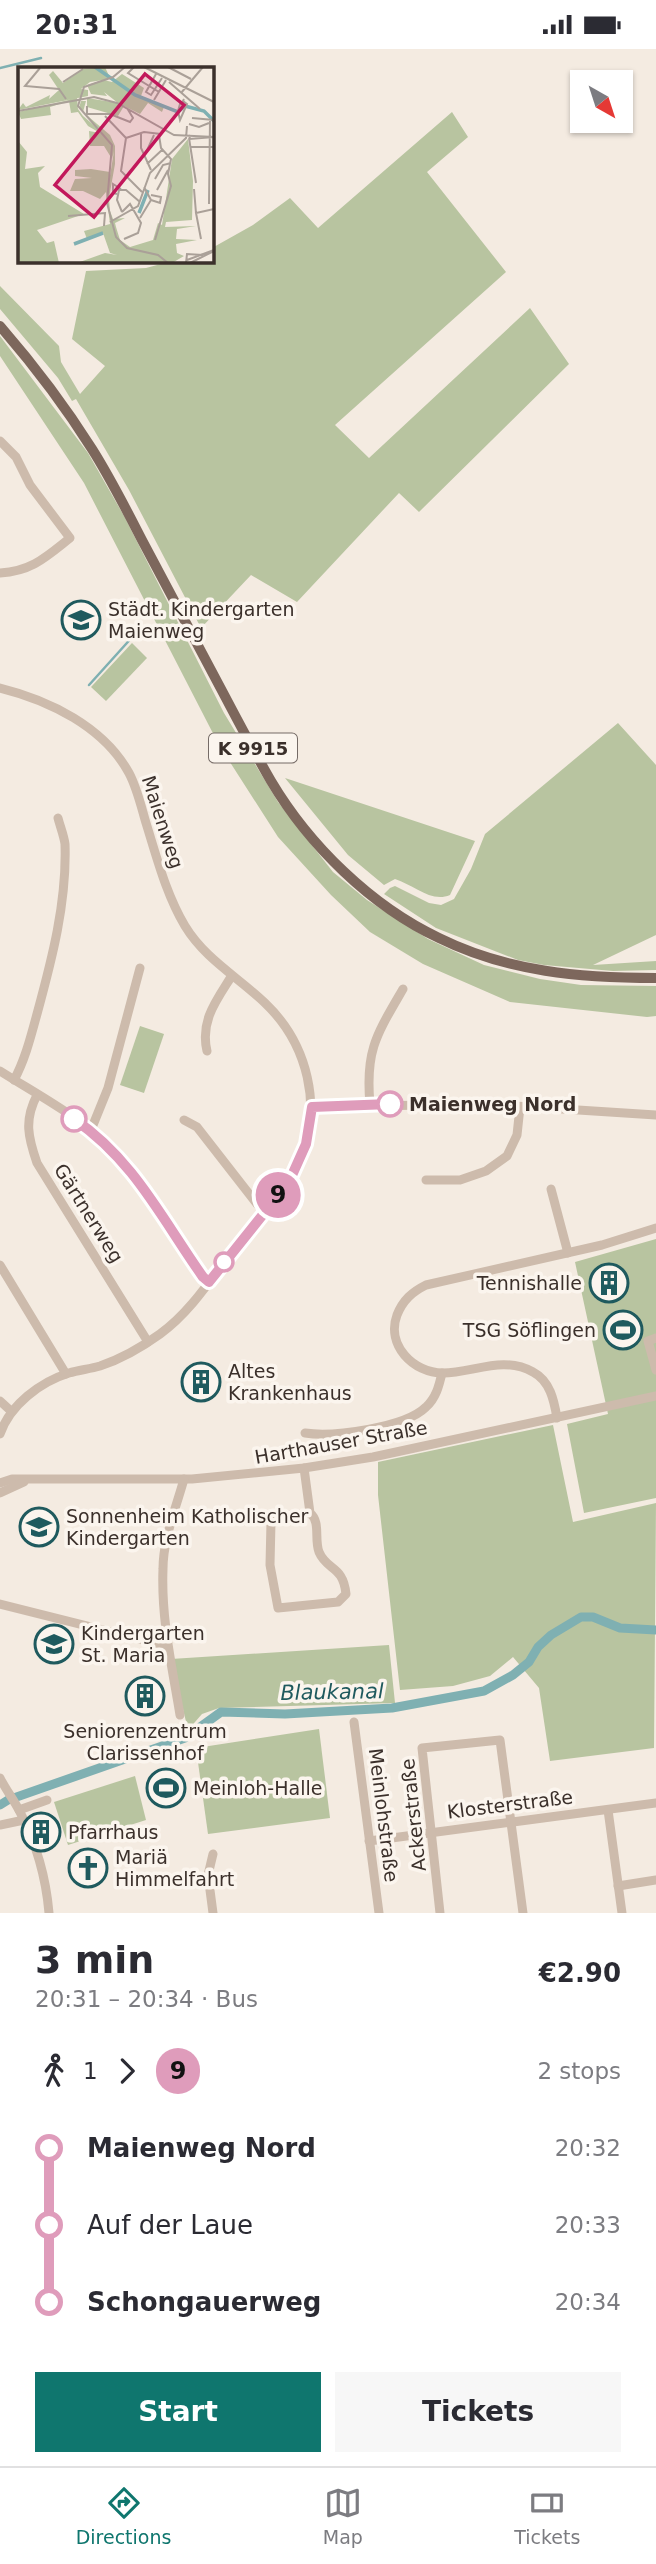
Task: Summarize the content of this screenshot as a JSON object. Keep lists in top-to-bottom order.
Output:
{
  "streets": {
    "main road": ["K 9915"],
    "street": [
      "Maienweg",
      "Gärtnerweg",
      "Harthauser Straße",
      "Klosterstraße",
      "Meinlohstraße",
      "Ackerstraße"
    ]
  },
  "crossings": [
    ["Maienweg", "Gärtnerweg"],
    ["Klosterstraße", "Meinlohstraße"],
    ["Klosterstraße", "Ackerstraße"]
  ],
  "water": ["Blaukanal"],
  "places": {
    "school or university": ["Städt. Kindergarten Maienweg", "Sonnenheim Katholischer Kindergarten", "Kindergarten St. Maria"],
    "other": ["Maienweg Nord"],
    "building": [
      "Tennishalle",
      "Altes Krankenhaus",
      "Seniorenzentrum Clarissenhof",
      "Pfarrhaus"
    ],
    "sports": ["TSG Söflingen", "Meinloh-Halle"],
    "church": ["Mariä Himmelfahrt"]
  },
  "lines": ["bus line 9"],
  "north": "bottom right",
  "page": {
    "status": "20:31",
    "on_map": "9",
    "heading": ["3 min", "20:31 – 20:34 · Bus", "€2.90"],
    "legs": ["1", "9", "2 stops"],
    "list": [
      {
        "name": "Maienweg Nord",
        "value": "20:32"
      },
      {
        "name": "Auf der Laue",
        "value": "20:33"
      },
      {
        "name": "Schongauerweg",
        "value": "20:34"
      }
    ],
    "buttons": ["Start", "Tickets"],
    "tabs": ["Directions", "Map", "Tickets"]
  }
}
